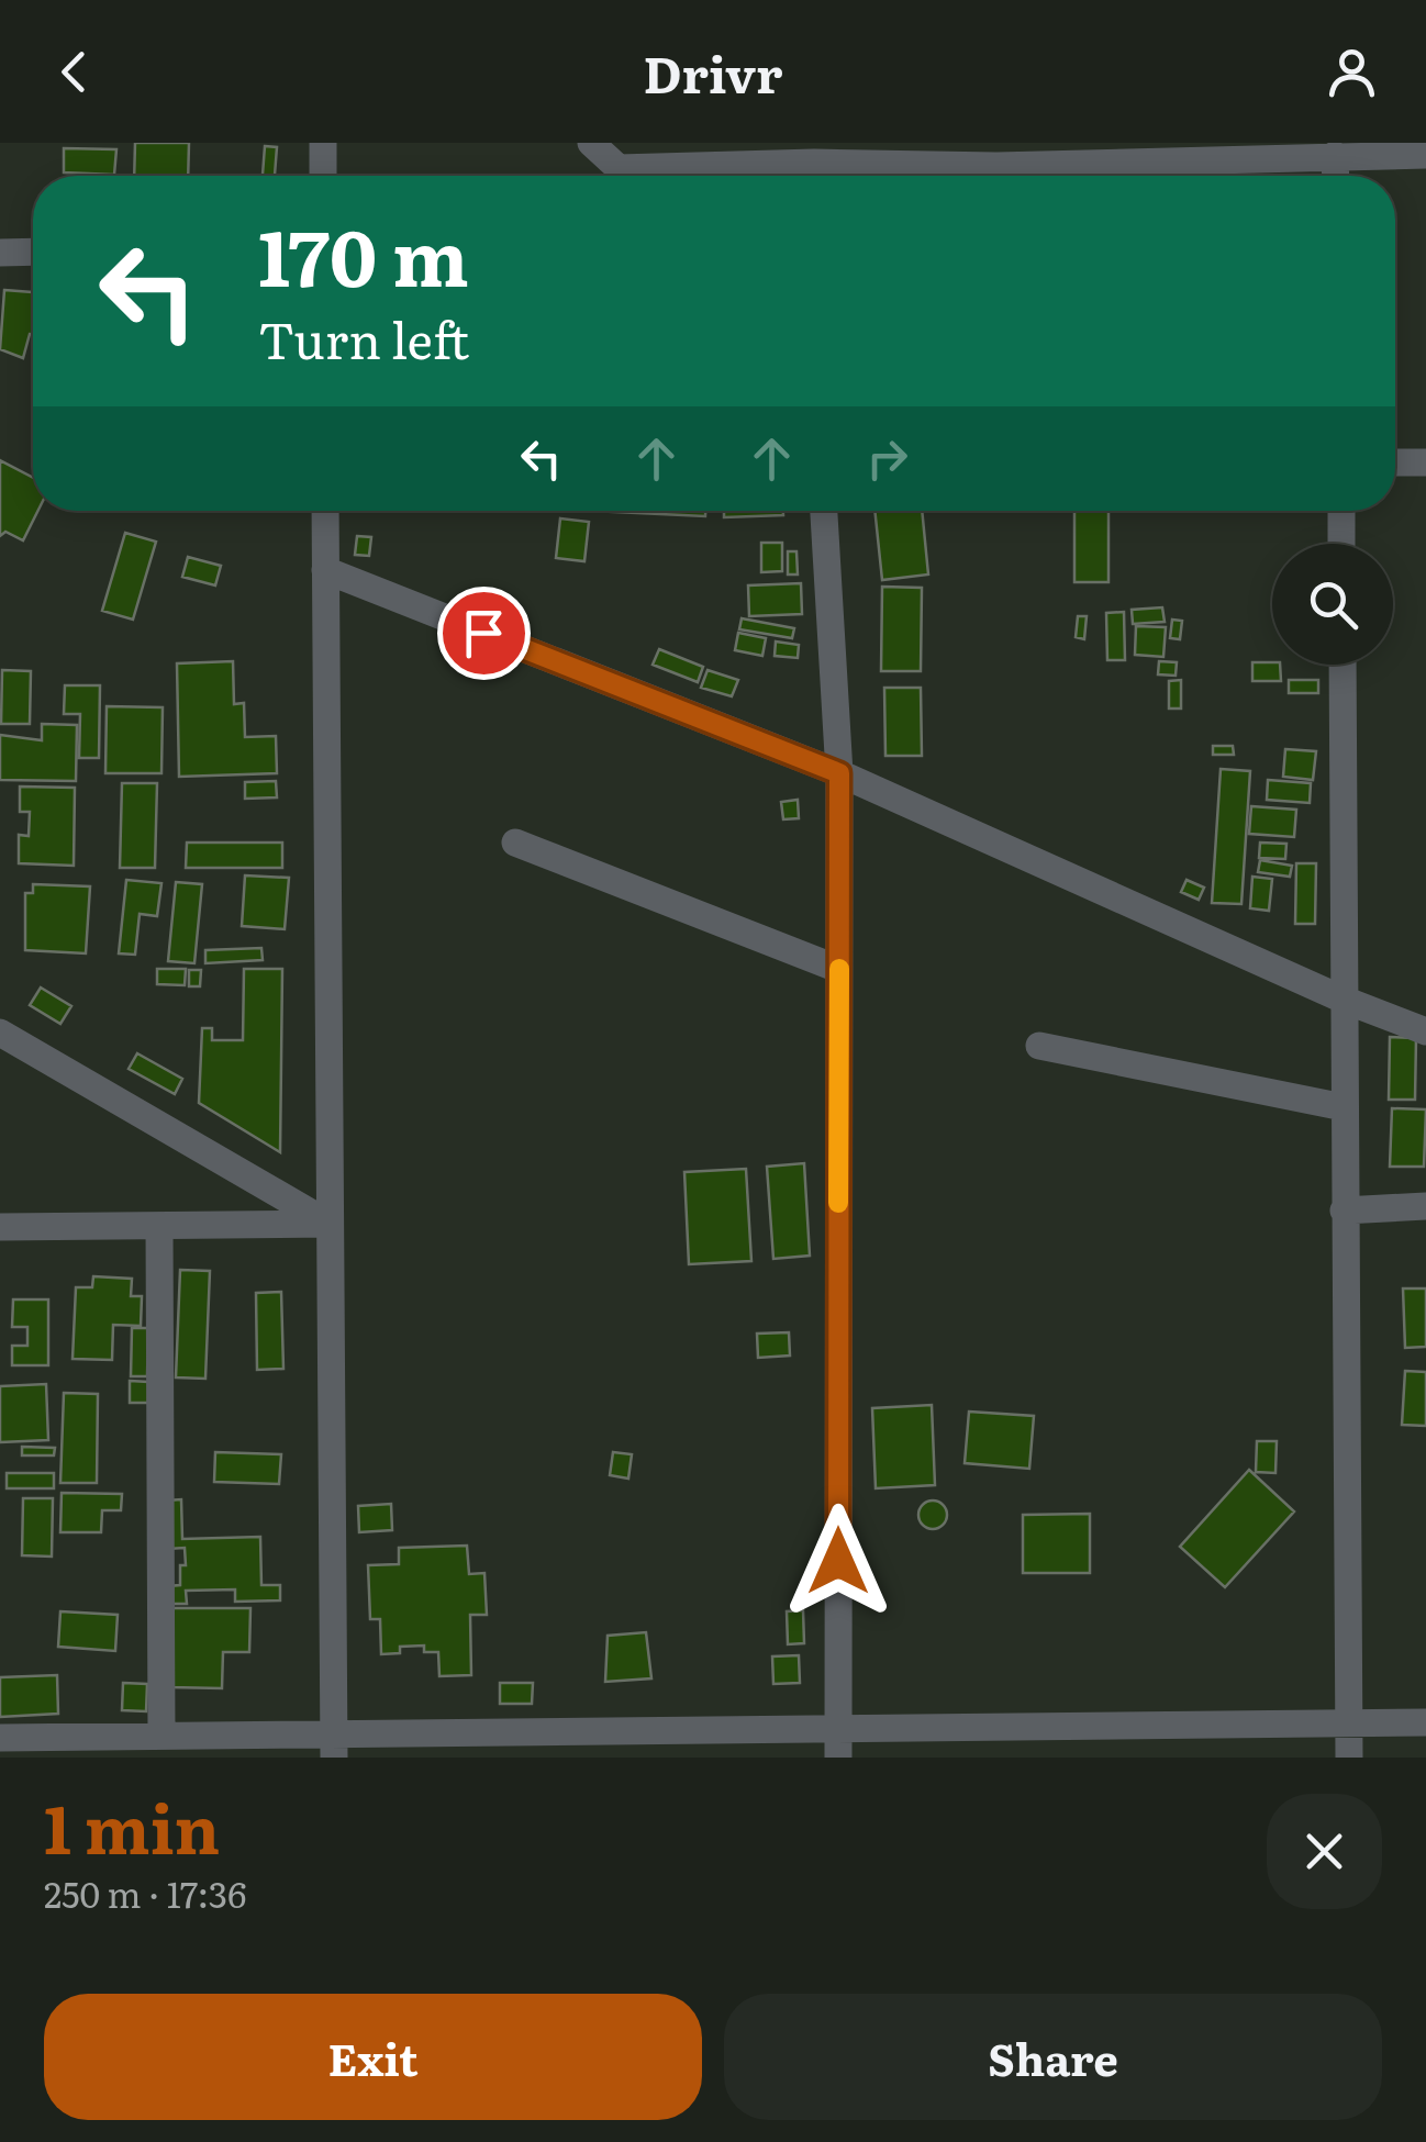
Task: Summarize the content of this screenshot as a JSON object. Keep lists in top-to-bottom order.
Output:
{
  "page": {
    "header": "Drivr",
    "turn": ["170 m", "Turn left"],
    "heading": ["1 min", "250 m · 17:36"],
    "buttons": ["Exit", "Share"]
  }
}
